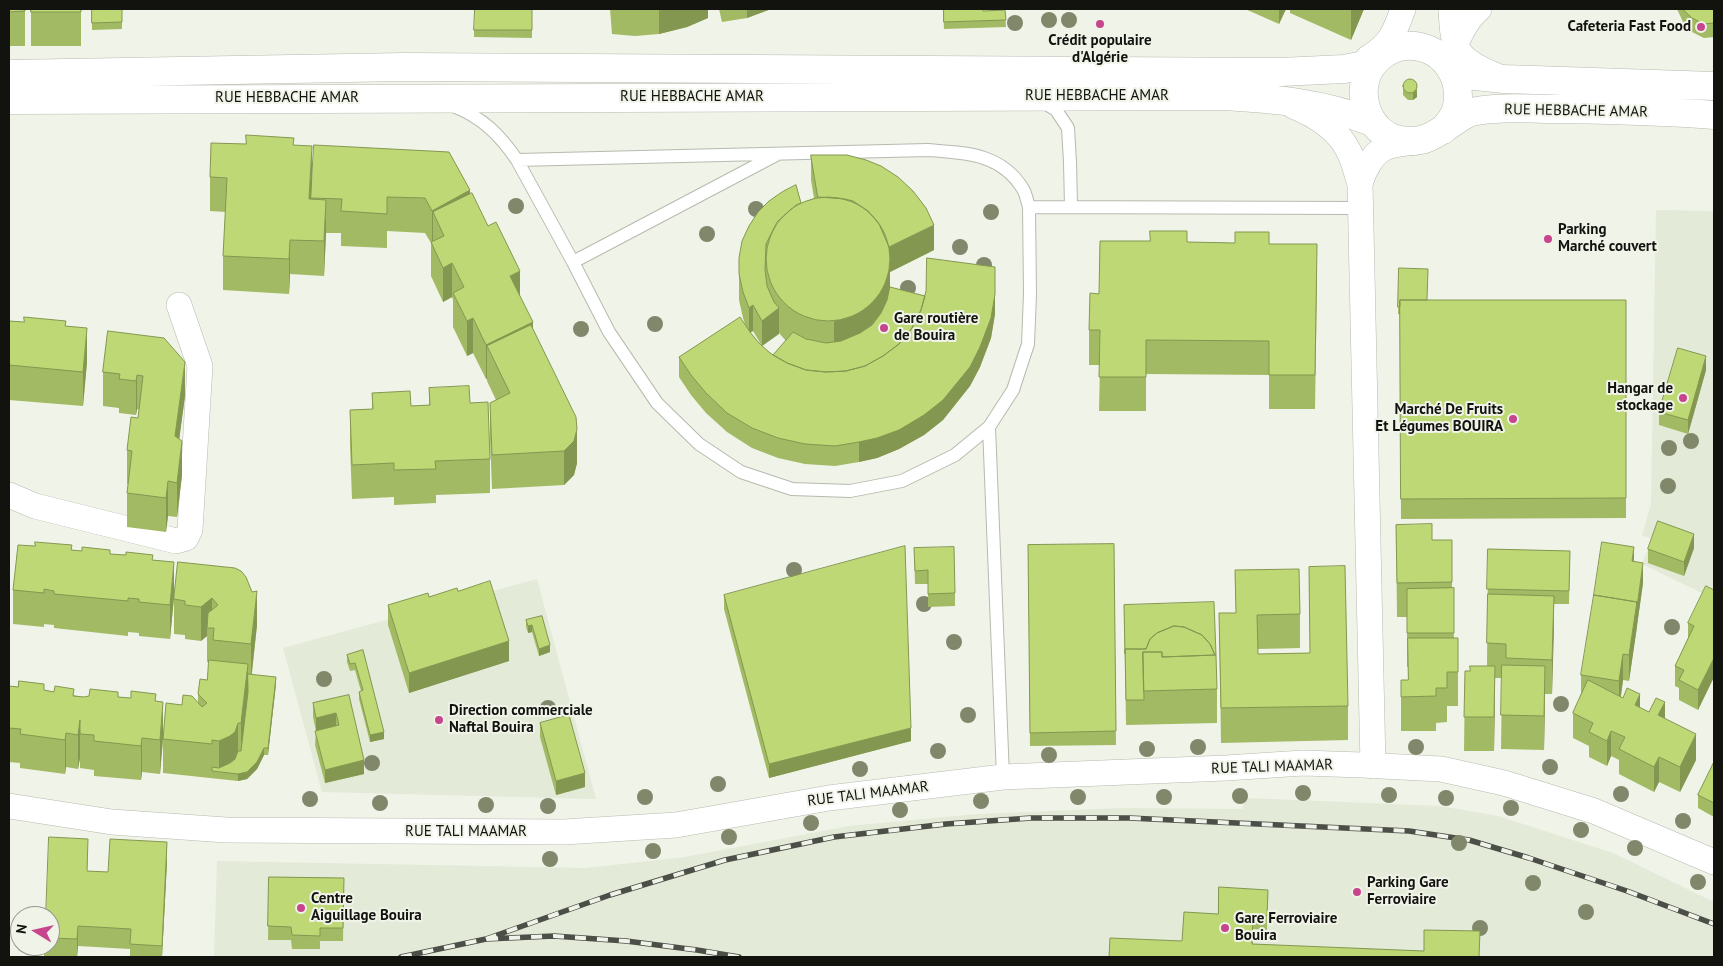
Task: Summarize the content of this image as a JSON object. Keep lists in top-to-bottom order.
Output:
{
  "streets": {
    "main road": ["RUE HEBBACHE AMAR"],
    "street": ["RUE TALI MAAMAR"]
  },
  "places": [
    "Crédit populaire d'Algérie",
    "Cafeteria Fast Food",
    "Parking Marché couvert",
    "Gare routière de Bouira",
    "Hangar de stockage",
    "Marché De Fruits Et Légumes BOUIRA",
    "Direction commerciale Naftal Bouira",
    "Parking Gare Ferroviaire",
    "Centre Aiguillage Bouira",
    "Gare Ferroviaire Bouira"
  ],
  "north": "left"
}
